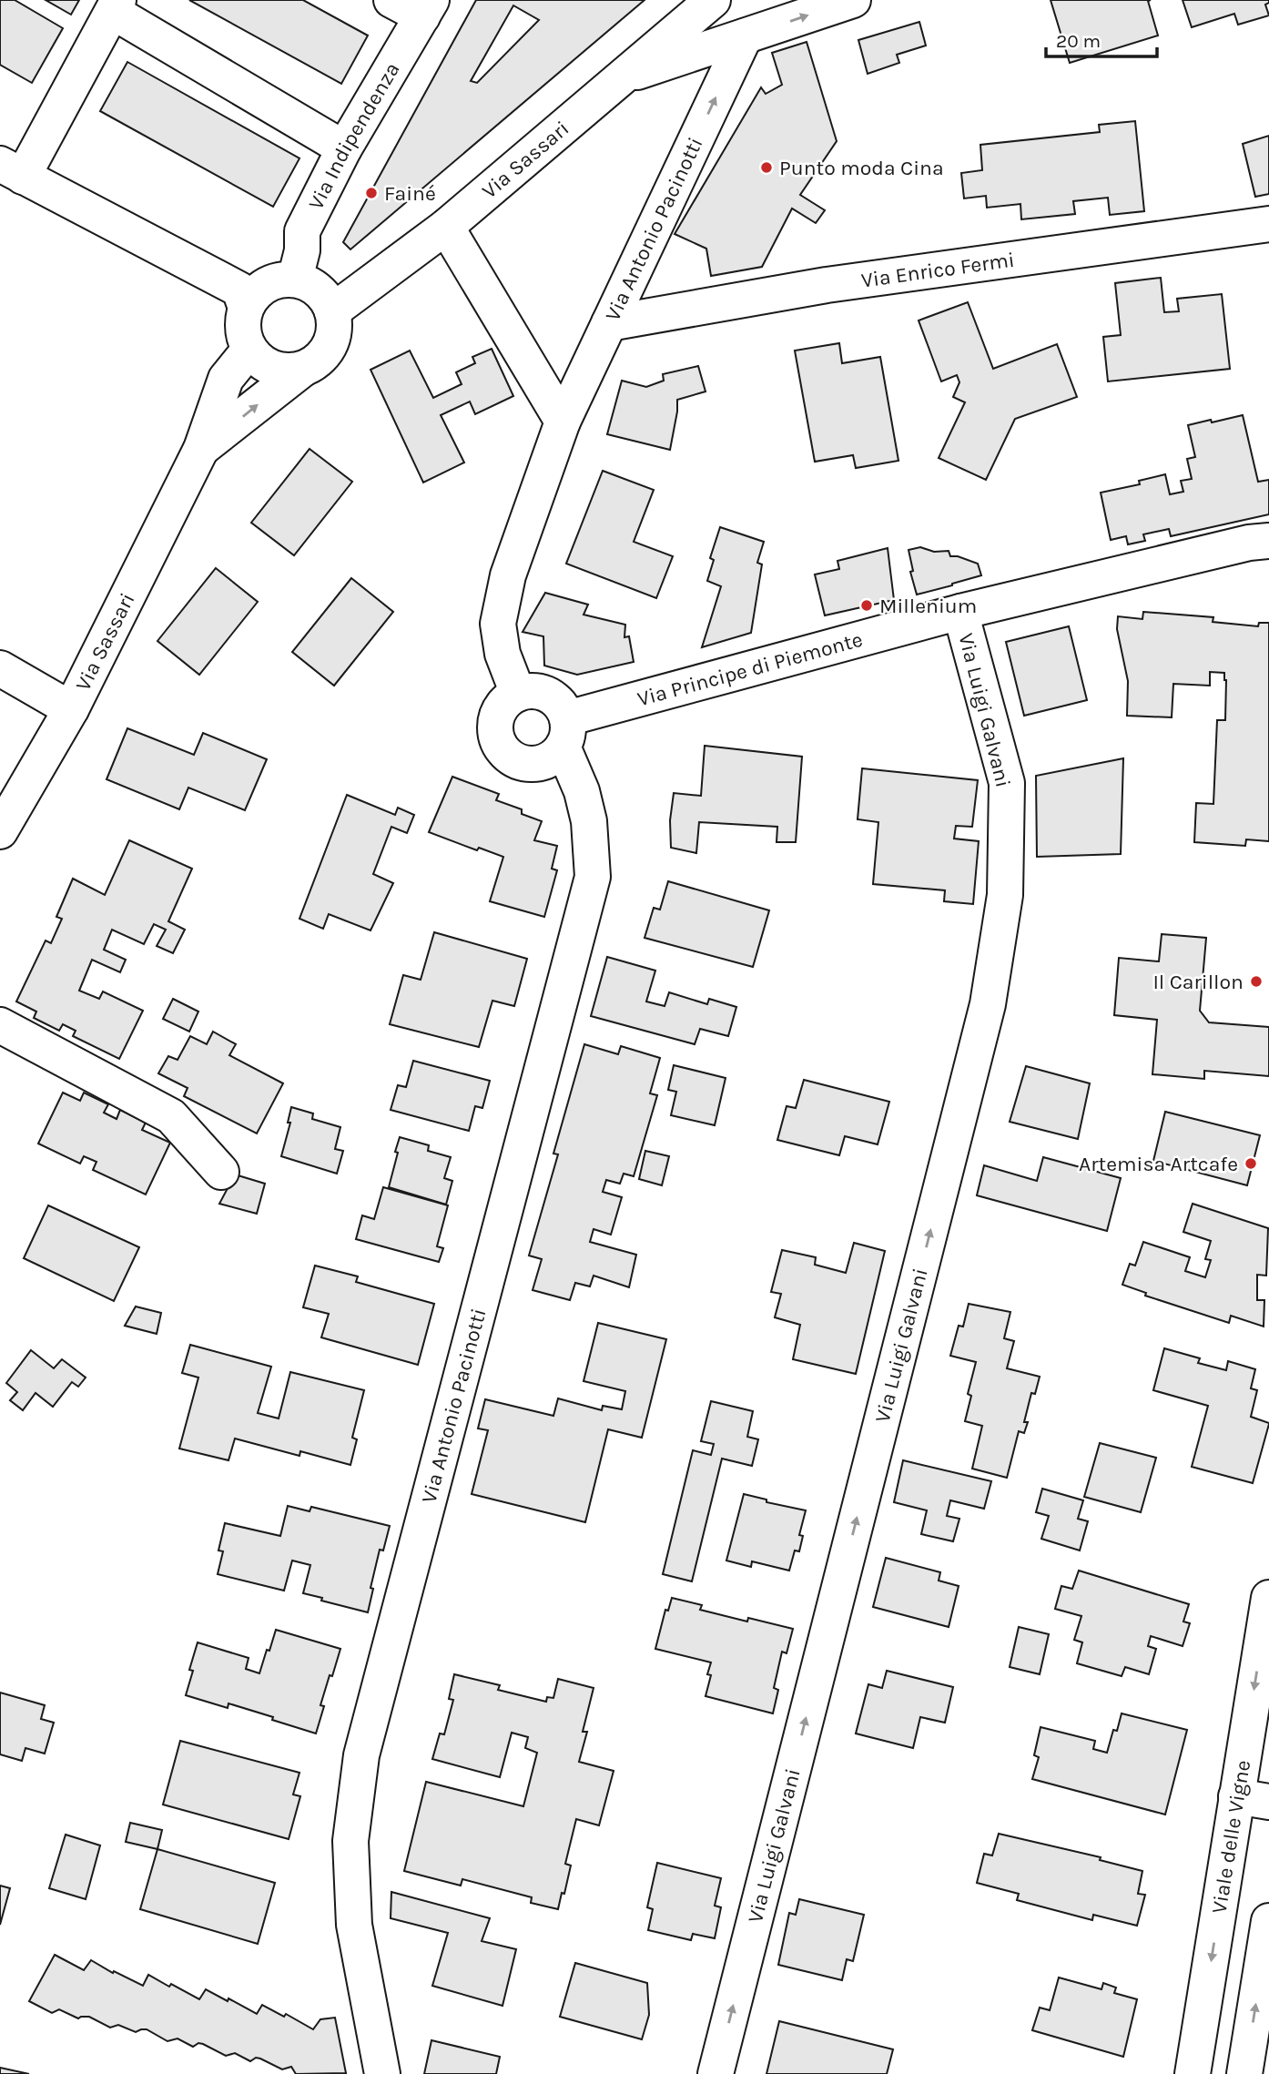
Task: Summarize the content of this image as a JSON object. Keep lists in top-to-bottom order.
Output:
{
  "streets": {
    "street": [
      "Via Indipendenza",
      "Via Sassari",
      "Via Antonio Pacinotti",
      "Via Enrico Fermi",
      "Via Principe di Piemonte",
      "Via Luigi Galvani",
      "Viale delle Vigne"
    ]
  },
  "crossings": [
    ["Via Indipendenza", "Via Sassari"],
    ["Via Antonio Pacinotti", "Via Enrico Fermi"],
    ["Via Antonio Pacinotti", "Via Principe di Piemonte"],
    ["Via Principe di Piemonte", "Via Luigi Galvani"]
  ],
  "one_way": ["Via Luigi Galvani"],
  "places": [
    "Punto moda Cina",
    "Fainé",
    "Millenium",
    "Il Carillon",
    "Artemisa Artcafe"
  ],
  "scale_bar": "20 m"
}
